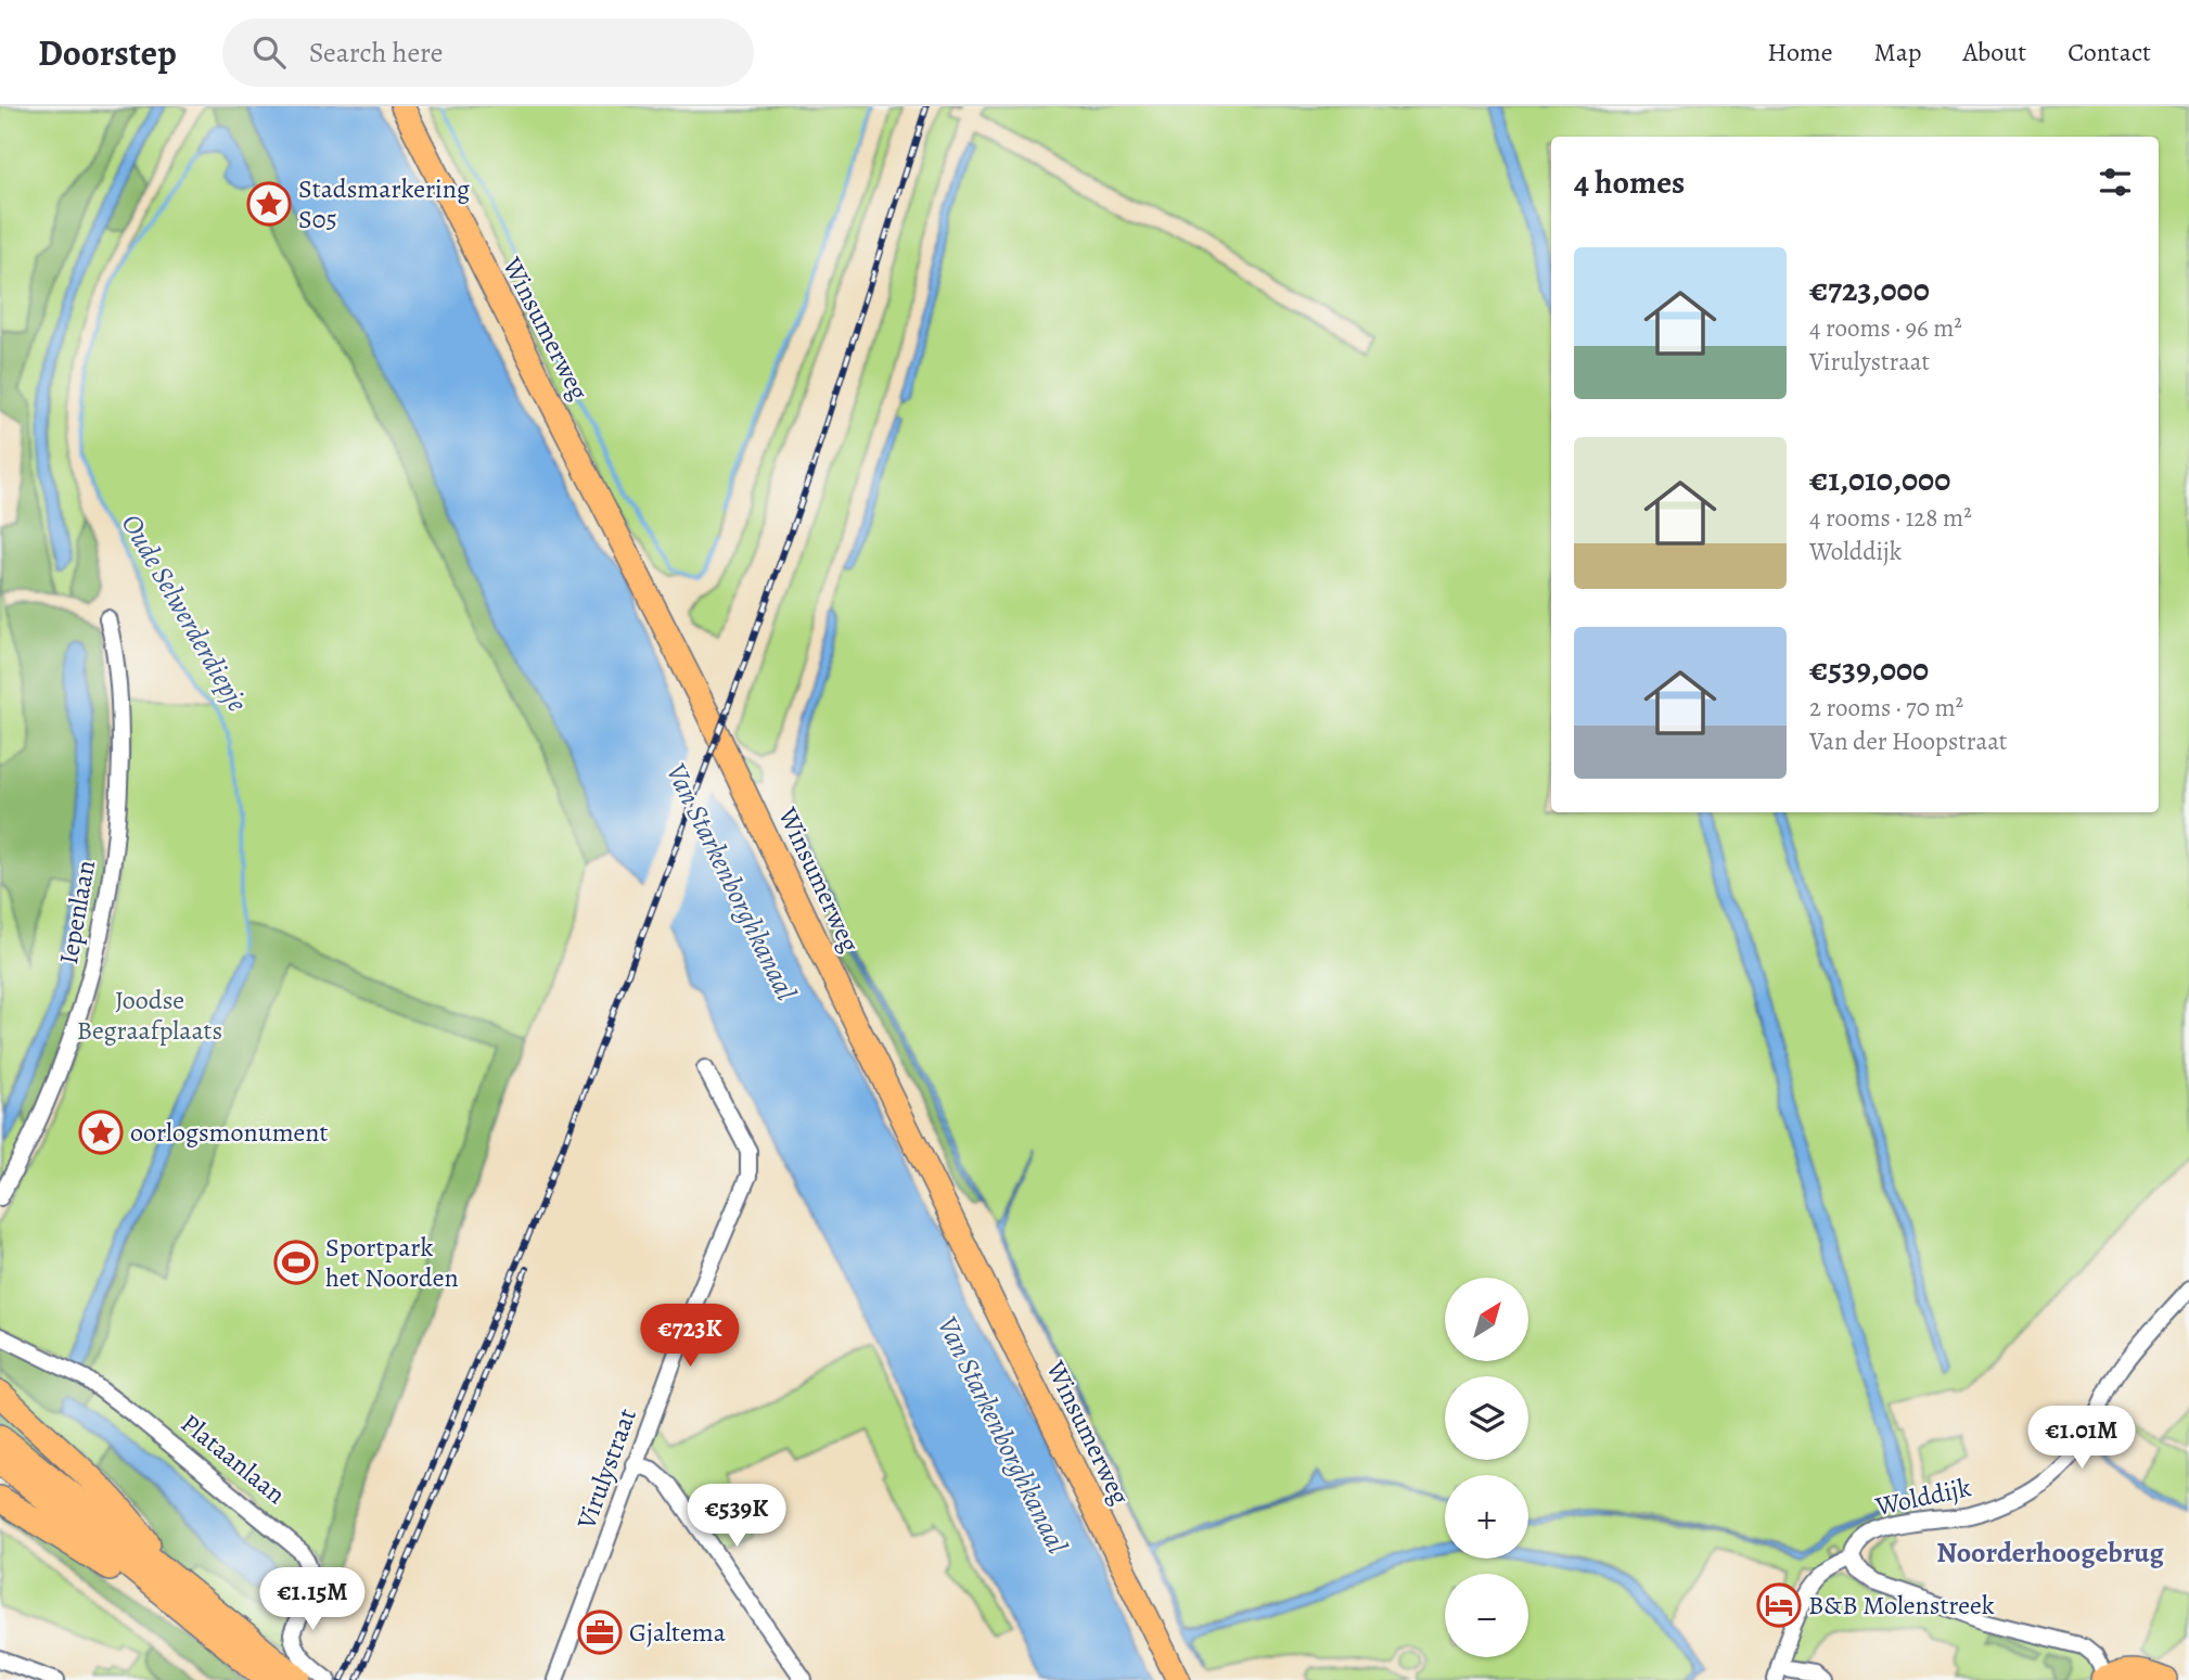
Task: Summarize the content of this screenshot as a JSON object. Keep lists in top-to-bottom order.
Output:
{
  "streets": {
    "main road": ["Winsumerweg"],
    "street": [
      "Iepenlaan",
      "Plataanlaan",
      "Virulystraat",
      "Wolddijk"
    ]
  },
  "districts": ["Noorderhoogebrug"],
  "water": ["Oude Selwerderdiepje", "Van Starkenborghkanaal"],
  "parks": ["Joodse Begraafplaats"],
  "places": {
    "place": ["Stadsmarkering S05", "oorlogsmonument"],
    "sports": ["Sportpark het Noorden"],
    "hotel": ["B&B Molenstreek"],
    "office": ["Gjaltema"]
  },
  "north": "top right",
  "page": {
    "header": "Doorstep",
    "search": "Search here",
    "nav": [
      "Home",
      "Map",
      "About",
      "Contact"
    ],
    "heading": "4 homes",
    "list": [
      {
        "name": "€723,000",
        "note": "4 rooms · 96 m² · Virulystraat"
      },
      {
        "name": "€1,010,000",
        "note": "4 rooms · 128 m² · Wolddijk"
      },
      {
        "name": "€539,000",
        "note": "2 rooms · 70 m² · Van der Hoopstraat"
      }
    ],
    "map_buttons": ["+", "−"],
    "price": [
      "€723K",
      "€1.01M",
      "€539K",
      "€1.15M"
    ]
  }
}
